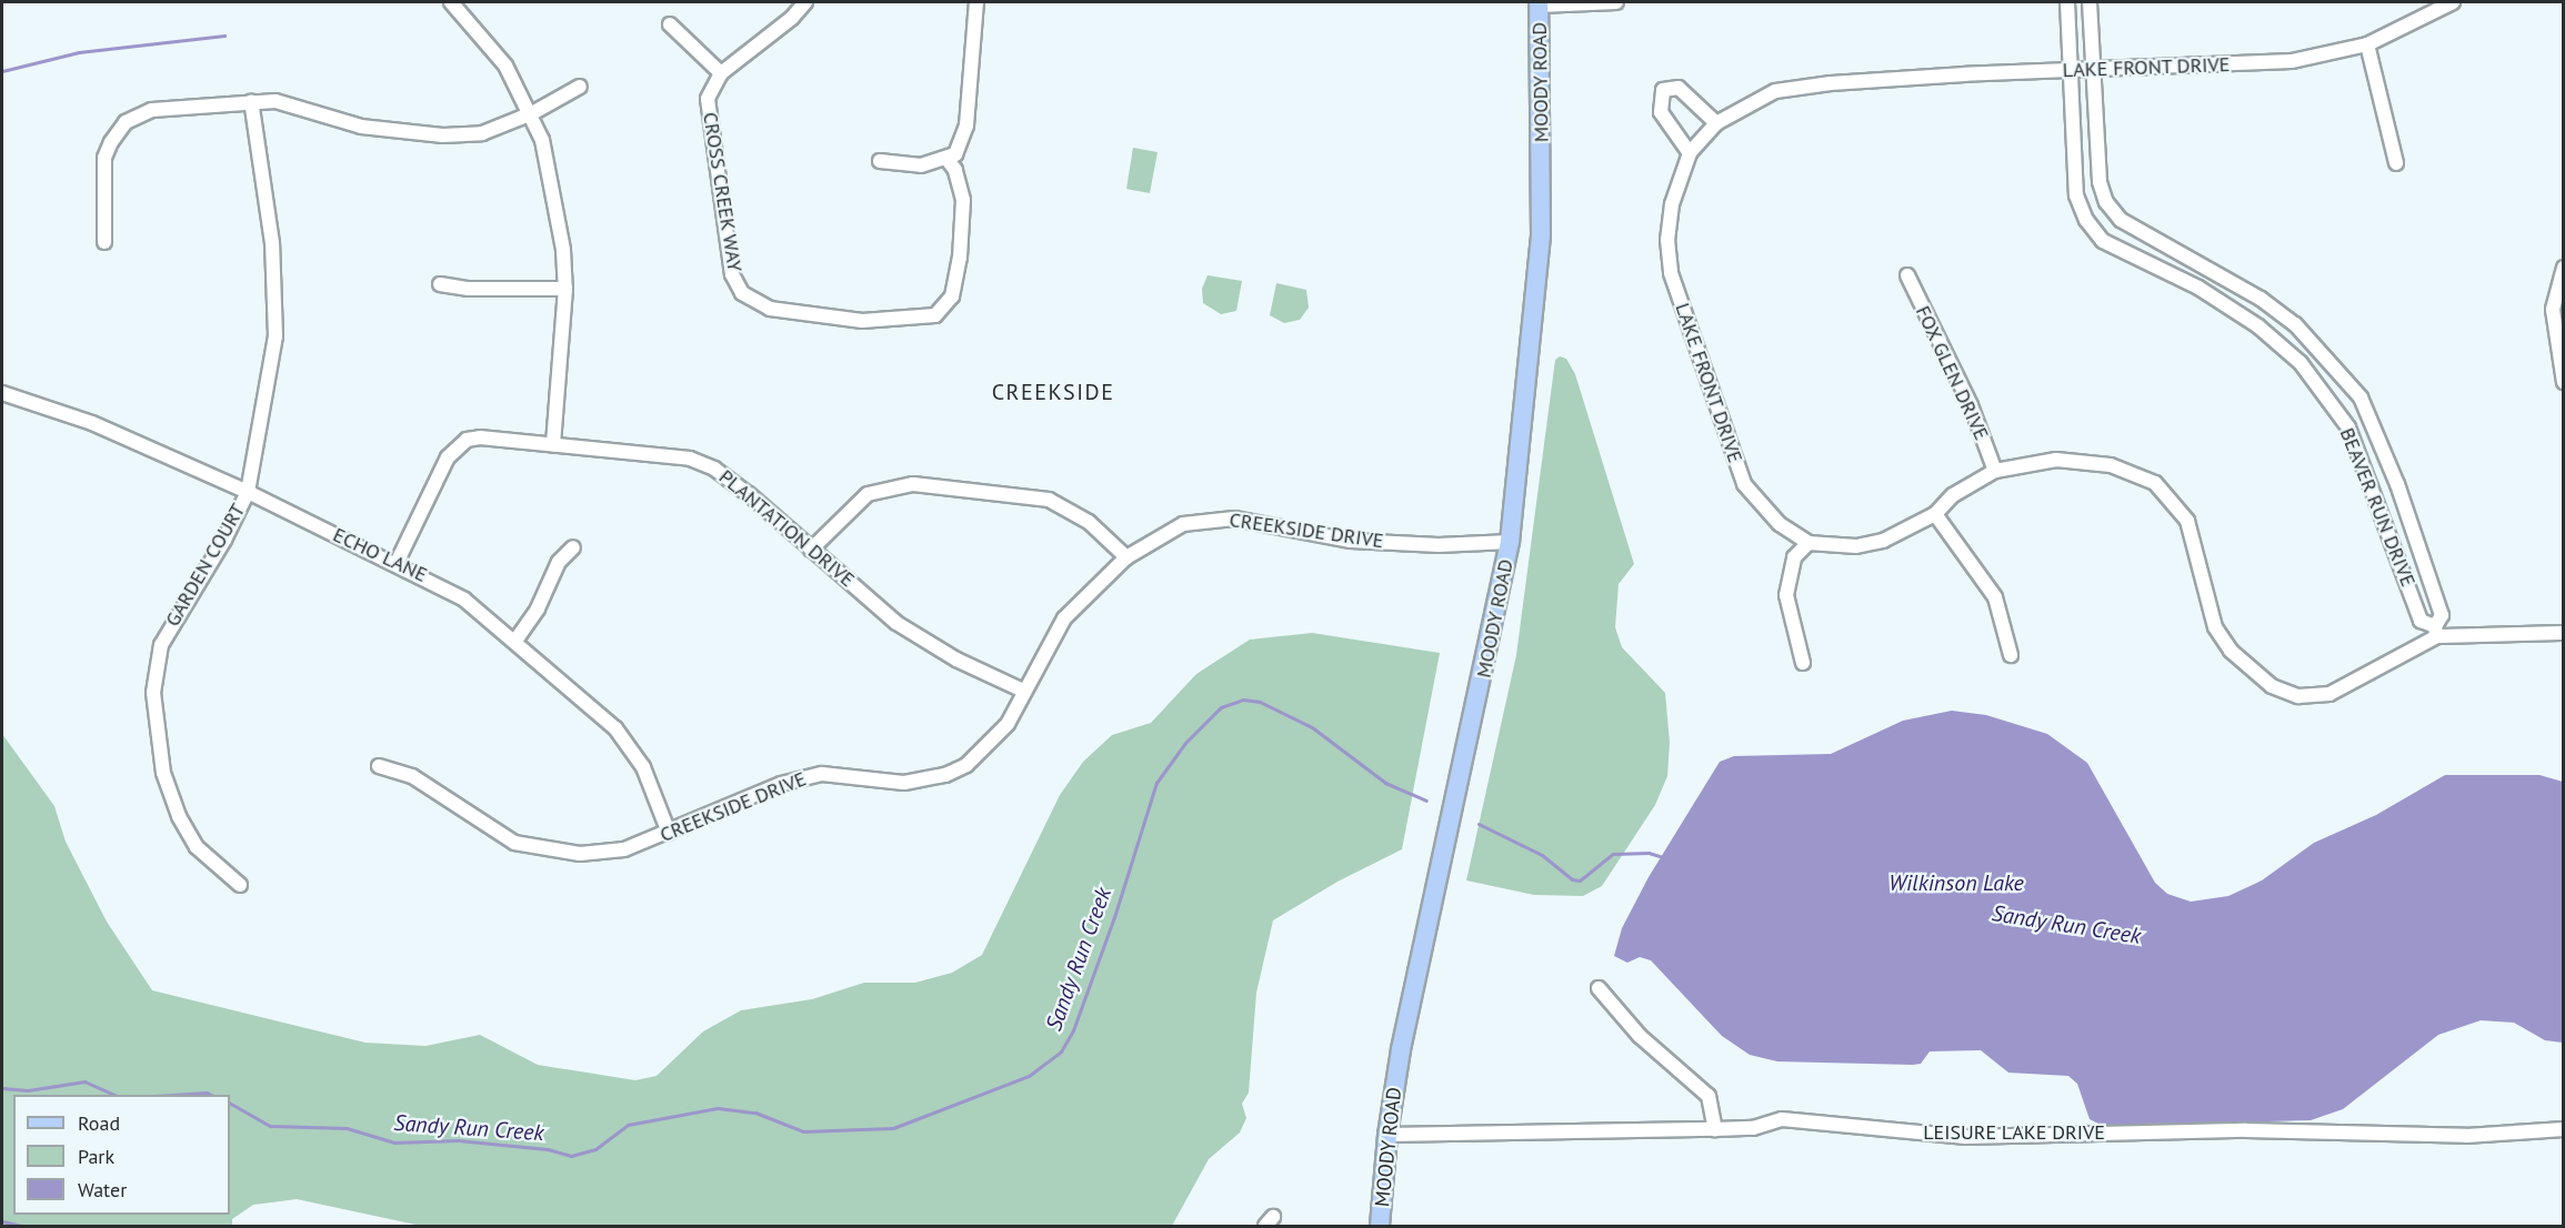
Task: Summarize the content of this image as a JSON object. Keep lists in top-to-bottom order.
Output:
{
  "streets": {
    "main road": ["MOODY ROAD"],
    "street": [
      "LAKE FRONT DRIVE",
      "CROSS CREEK WAY",
      "FOX GLEN DRIVE",
      "BEAVER RUN DRIVE",
      "PLANTATION DRIVE",
      "CREEKSIDE DRIVE",
      "ECHO LANE",
      "GARDEN COURT",
      "LEISURE LAKE DRIVE"
    ]
  },
  "crossings": [
    ["LAKE FRONT DRIVE", "FOX GLEN DRIVE"],
    ["LAKE FRONT DRIVE", "BEAVER RUN DRIVE"],
    ["MOODY ROAD", "CREEKSIDE DRIVE"],
    ["MOODY ROAD", "LEISURE LAKE DRIVE"],
    ["PLANTATION DRIVE", "CREEKSIDE DRIVE"],
    ["PLANTATION DRIVE", "ECHO LANE"],
    ["CREEKSIDE DRIVE", "ECHO LANE"],
    ["ECHO LANE", "GARDEN COURT"]
  ],
  "districts": ["CREEKSIDE"],
  "water": ["Wilkinson Lake", "Sandy Run Creek"],
  "legend": ["Road", "Park", "Water"]
}
